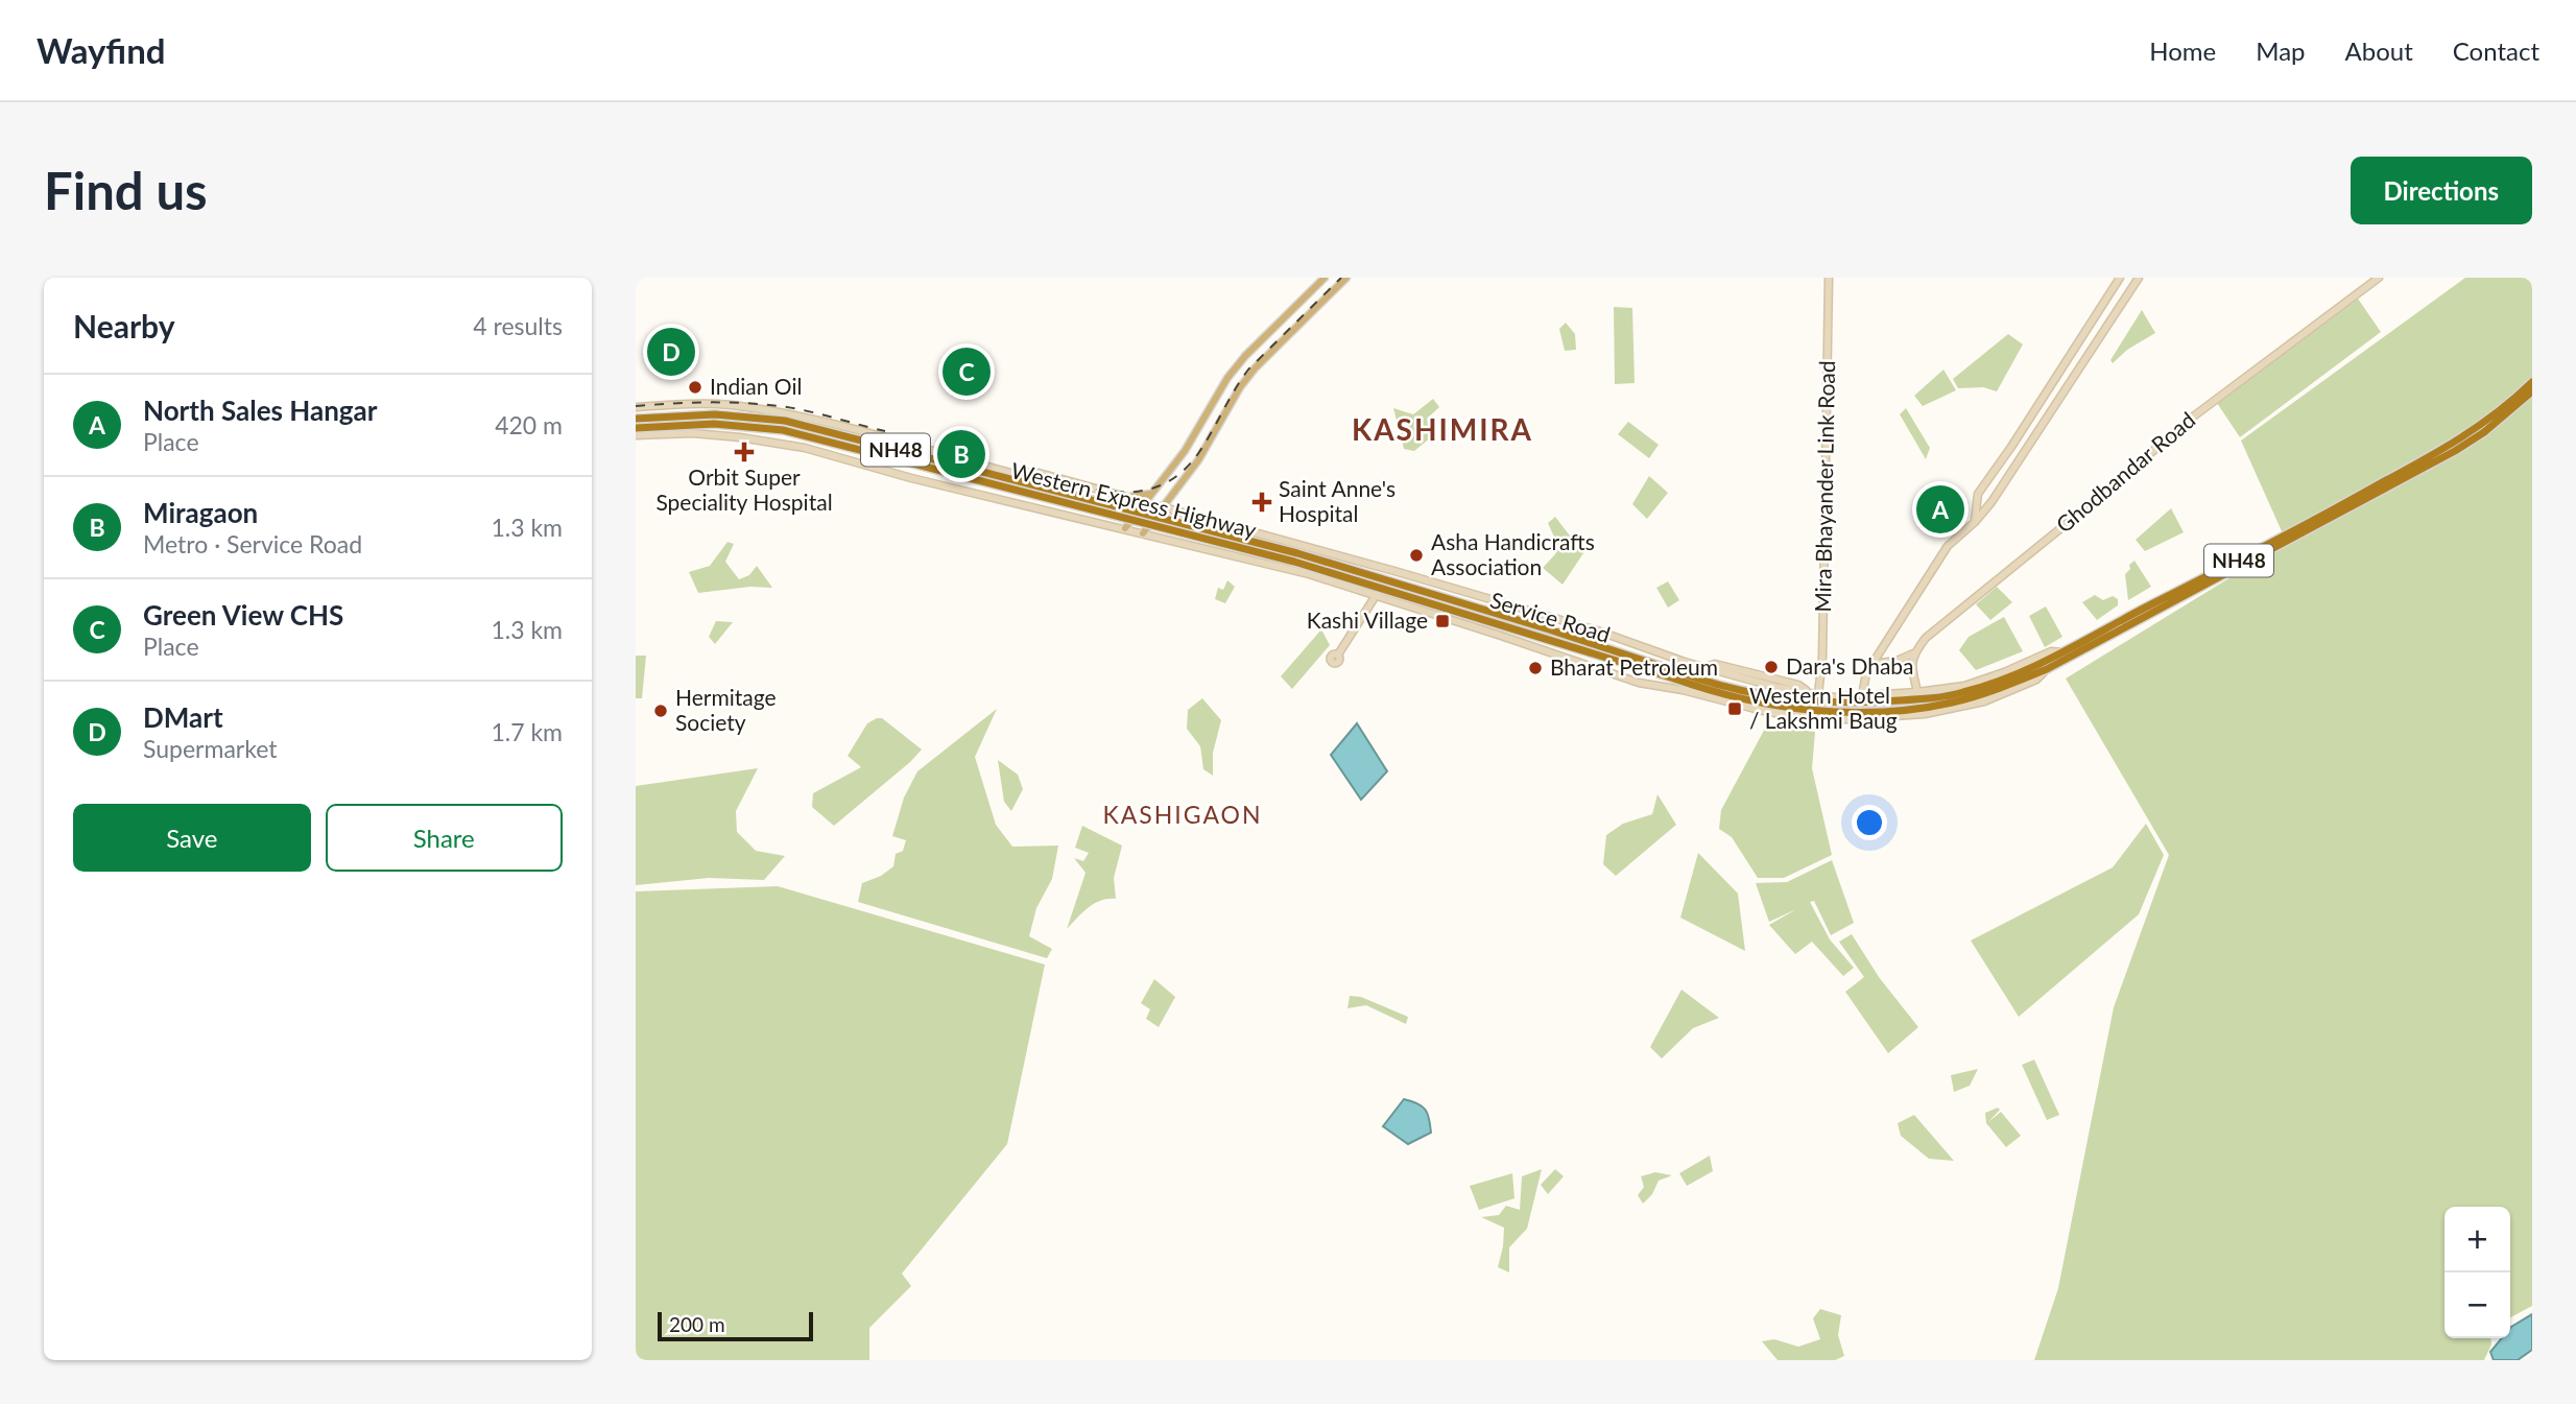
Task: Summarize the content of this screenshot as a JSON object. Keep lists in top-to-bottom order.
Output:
{
  "streets": {
    "highway": ["NH48", "Western Express Highway"],
    "street": ["Ghodbandar Road", "Mira Bhayander Link Road", "Service Road"]
  },
  "crossings": [
    ["Mira Bhayander Link Road", "Service Road"],
    ["Western Express Highway", "Service Road"]
  ],
  "districts": ["KASHIMIRA", "KASHIGAON"],
  "places": {
    "other": [
      "Indian Oil",
      "Asha Handicrafts Association",
      "Dara's Dhaba",
      "Bharat Petroleum",
      "Hermitage Society"
    ],
    "health": ["Orbit Super Speciality Hospital", "Saint Anne's Hospital"],
    "transit": ["Kashi Village", "Western Hotel / Lakshmi Baug"]
  },
  "scale_bar": "200 m",
  "page": {
    "header": "Wayfind",
    "nav": [
      "Home",
      "Map",
      "About",
      "Contact"
    ],
    "buttons": [
      "Directions",
      ["Save", "Share"]
    ],
    "title": "Find us",
    "heading": ["Nearby", "4 results"],
    "pins": [
      "D",
      "C",
      "B",
      "A"
    ],
    "list": [
      {
        "mark": "A",
        "name": "North Sales Hangar",
        "note": "Place",
        "value": "420 m"
      },
      {
        "mark": "B",
        "name": "Miragaon",
        "note": "Metro · Service Road",
        "value": "1.3 km"
      },
      {
        "mark": "C",
        "name": "Green View CHS",
        "note": "Place",
        "value": "1.3 km"
      },
      {
        "mark": "D",
        "name": "DMart",
        "note": "Supermarket",
        "value": "1.7 km"
      }
    ],
    "map_buttons": ["+", "−"],
    "scale": "200 m"
  }
}
